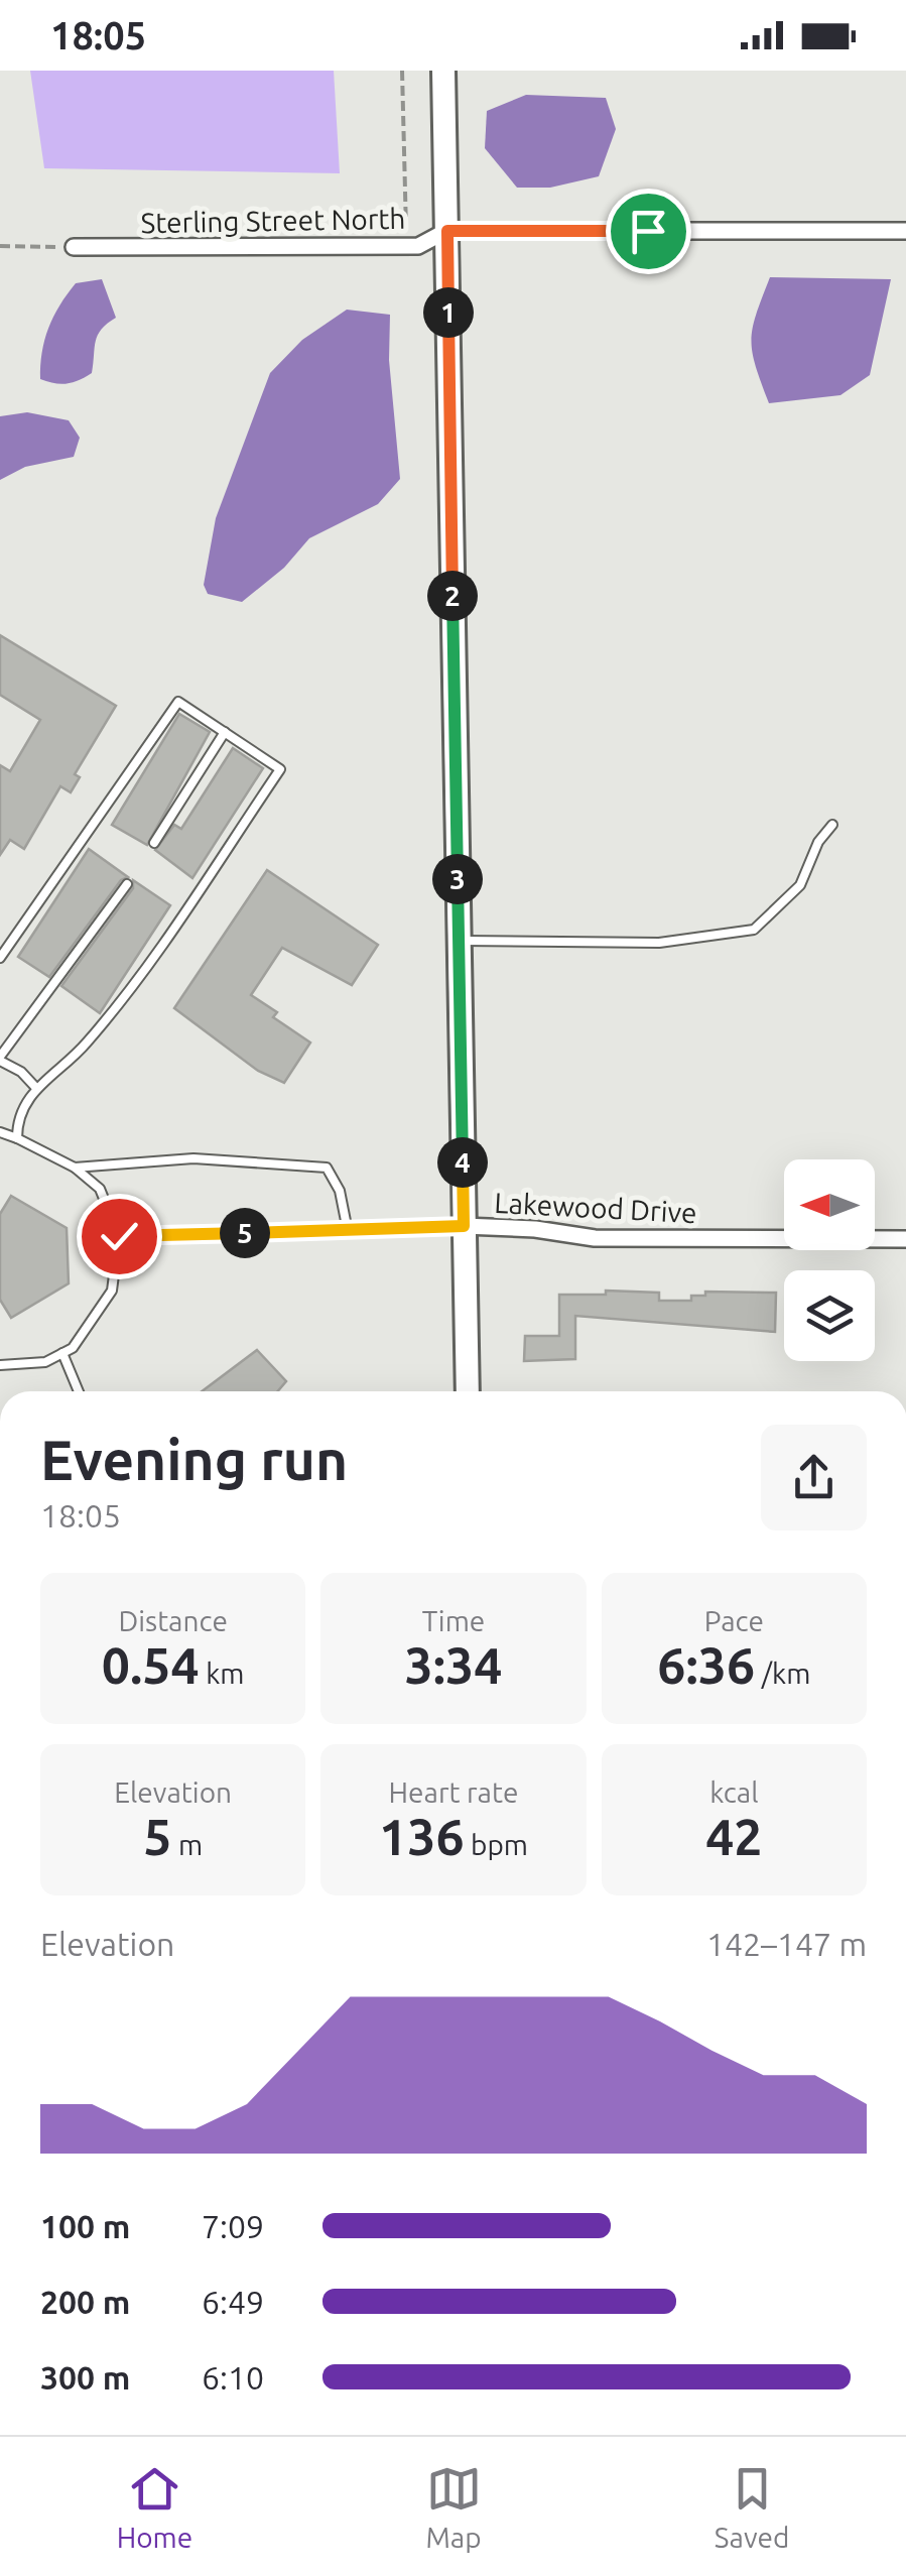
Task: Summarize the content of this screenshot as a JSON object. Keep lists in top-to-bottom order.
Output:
{
  "streets": {
    "street": ["Sterling Street North", "Lakewood Drive"]
  },
  "north": "left",
  "page": {
    "status": "18:05",
    "pins": [
      "1",
      "2",
      "3",
      "4",
      "5"
    ],
    "heading": ["Evening run", "18:05"],
    "stats": [
      ["Distance", "0.54 km"],
      ["Time", "3:34"],
      ["Pace", "6:36 /km"],
      ["Elevation", "5 m"],
      ["Heart rate", "136 bpm"],
      ["kcal", "42"]
    ],
    "chart": ["Elevation", "142–147 m"],
    "list": [
      {
        "name": "100 m",
        "note": "7:09"
      },
      {
        "name": "200 m",
        "note": "6:49"
      },
      {
        "name": "300 m",
        "note": "6:10"
      }
    ],
    "tabs": ["Home", "Map", "Saved"]
  }
}
